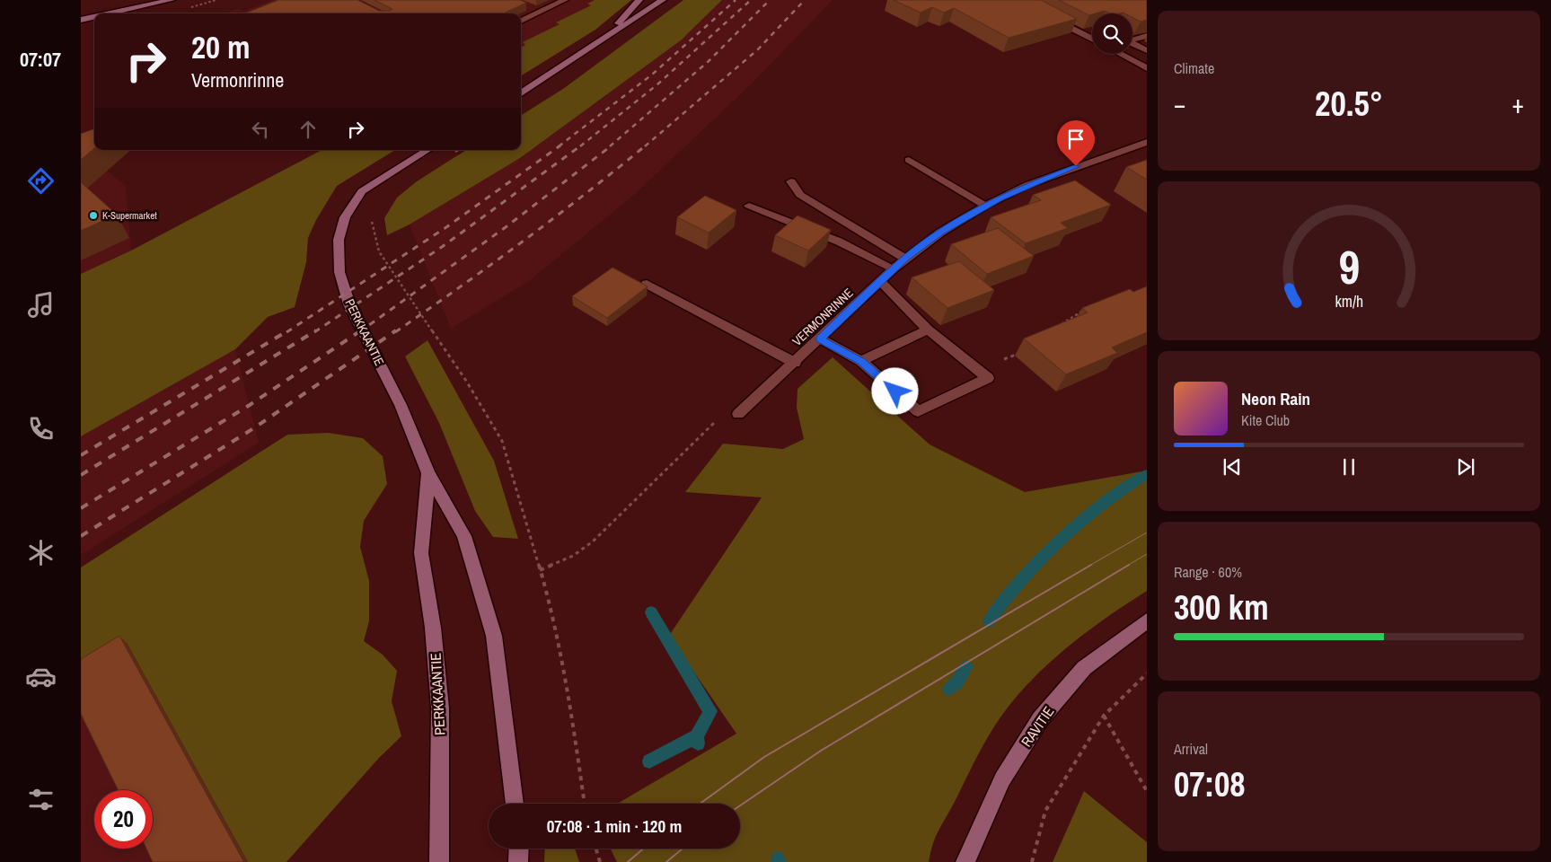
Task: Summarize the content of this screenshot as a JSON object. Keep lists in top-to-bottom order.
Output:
{
  "streets": {
    "main road": ["PERKKAANTIE", "RAVITIE"],
    "street": ["VERMONRINNE"]
  },
  "places": ["K-Supermarket"],
  "page": {
    "tabs": "07:07",
    "tile": [
      "Climate",
      ["Range · 60%", "300 km"],
      ["Arrival", "07:08"]
    ],
    "turn": ["20 m", "Vermonrinne"],
    "heat": ["−", "20.5°", "+"],
    "song": ["Neon Rain", "Kite Club"],
    "limit": "20",
    "trip": "07:08 · 1 min · 120 m",
    "gauge": ["9", "km/h"]
  }
}
